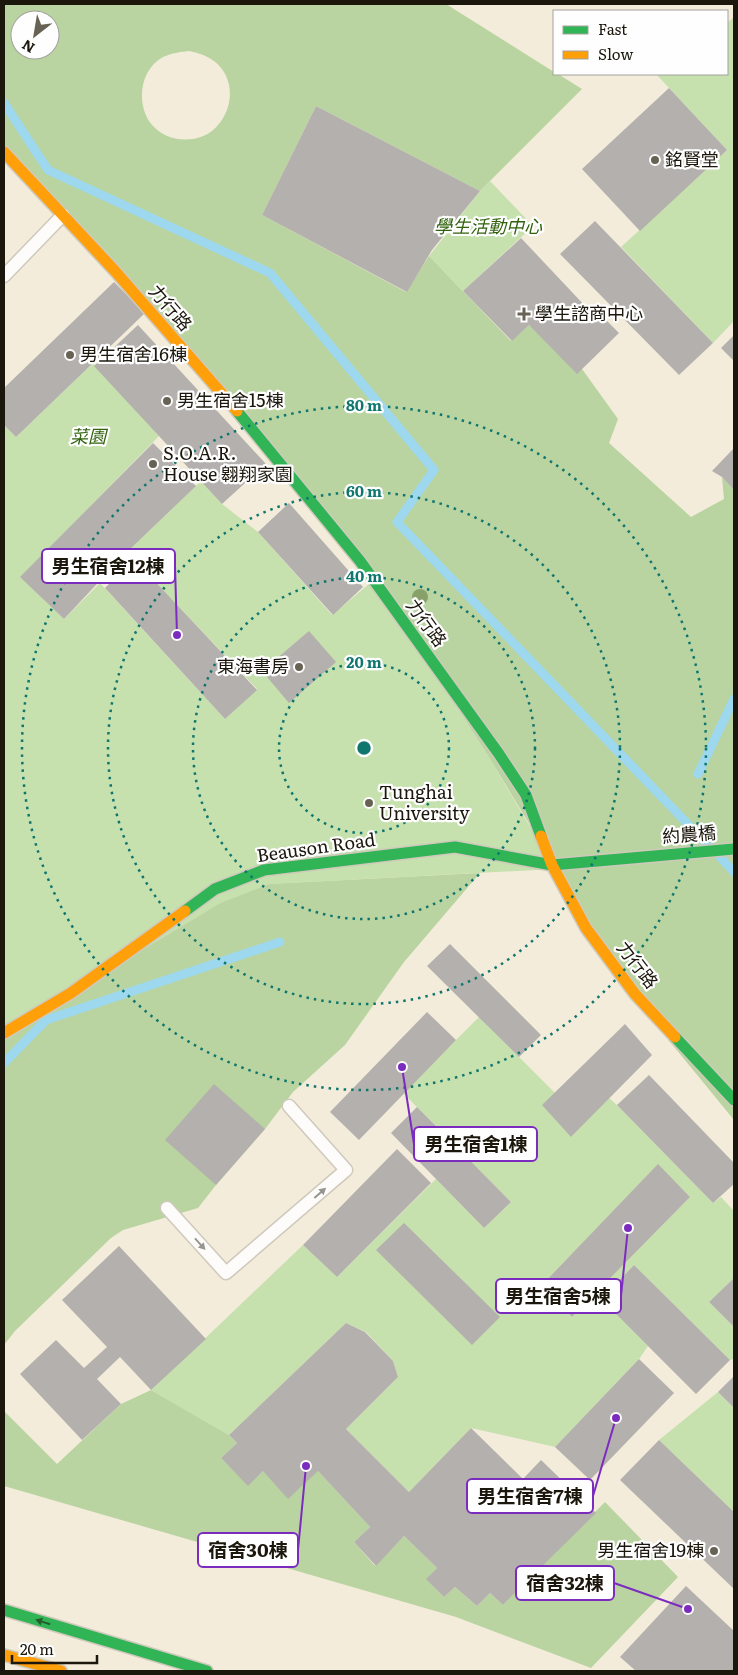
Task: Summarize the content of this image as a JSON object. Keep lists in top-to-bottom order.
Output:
{
  "streets": {
    "street": ["力行路", "約農橋", "Beauson Road"]
  },
  "crossings": [
    ["力行路", "Beauson Road"],
    ["約農橋", "Beauson Road"]
  ],
  "parks": ["學生活動中心", "菜園"],
  "places": {
    "other": [
      "銘賢堂",
      "男生宿舍16棟",
      "男生宿舍15棟",
      "S.O.A.R. House 翱翔家園",
      "男生宿舍12棟",
      "東海書房",
      "Tunghai University",
      "男生宿舍1棟",
      "男生宿舍5棟",
      "男生宿舍7棟",
      "宿舍30棟",
      "男生宿舍19棟",
      "宿舍32棟"
    ],
    "health": ["學生諮商中心"]
  },
  "legend": ["Fast", "Slow"],
  "scale_bar": "20 m",
  "north": "bottom left",
  "rings": [
    "80 m",
    "60 m",
    "40 m",
    "20 m"
  ]
}
